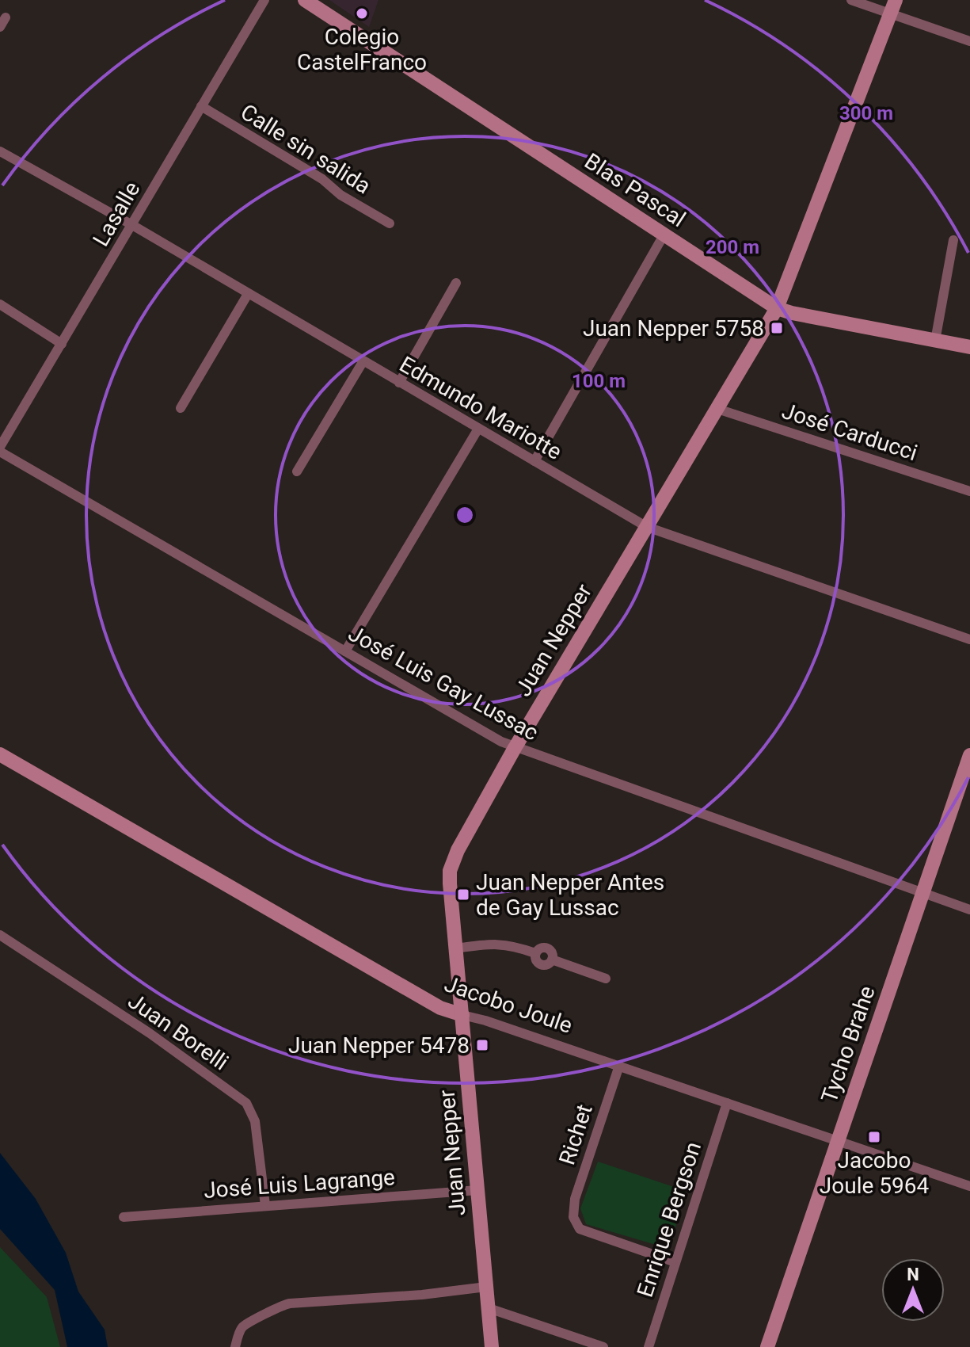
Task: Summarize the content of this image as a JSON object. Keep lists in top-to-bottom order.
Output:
{
  "streets": {
    "main road": [
      "Blas Pascal",
      "Juan Nepper",
      "Jacobo Joule",
      "Tycho Brahe"
    ],
    "street": [
      "Calle sin salida",
      "Lasalle",
      "Edmundo Mariotte",
      "José Carducci",
      "José Luis Gay Lussac",
      "Juan Borelli",
      "Richet",
      "José Luis Lagrange",
      "Enrique Bergson"
    ]
  },
  "crossings": [
    ["Calle sin salida", "Lasalle"],
    ["Blas Pascal", "Juan Nepper"],
    ["Lasalle", "Edmundo Mariotte"],
    ["Lasalle", "José Luis Gay Lussac"],
    ["Edmundo Mariotte", "Juan Nepper"],
    ["José Carducci", "Juan Nepper"],
    ["Juan Nepper", "José Luis Gay Lussac"],
    ["Juan Nepper", "Jacobo Joule"],
    ["Juan Nepper", "José Luis Lagrange"],
    ["José Luis Gay Lussac", "Tycho Brahe"],
    ["Jacobo Joule", "Tycho Brahe"],
    ["Jacobo Joule", "Richet"],
    ["Jacobo Joule", "Enrique Bergson"],
    ["Juan Borelli", "José Luis Lagrange"],
    ["Richet", "Enrique Bergson"]
  ],
  "places": {
    "other": ["Colegio CastelFranco"],
    "transit": [
      "Juan Nepper 5758",
      "Juan Nepper Antes de Gay Lussac",
      "Juan Nepper 5478",
      "Jacobo Joule 5964"
    ]
  },
  "north": "top",
  "rings": ["300 m", "200 m", "100 m"]
}
